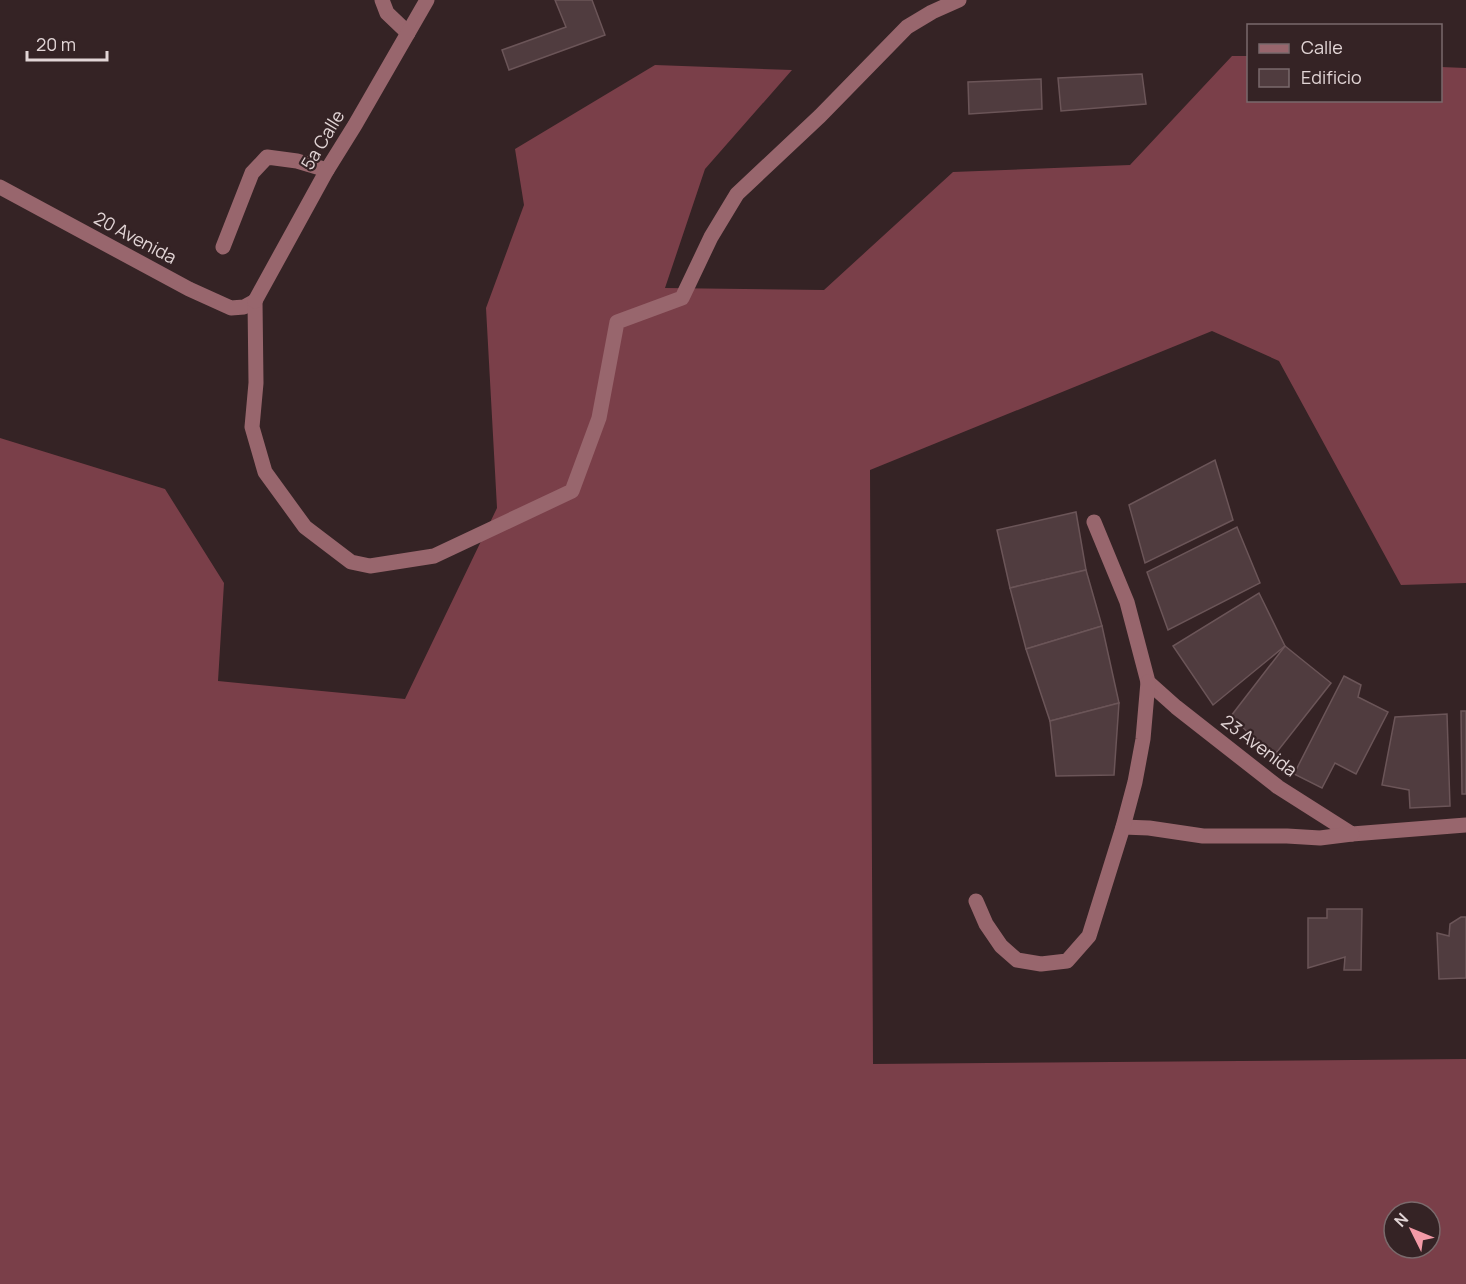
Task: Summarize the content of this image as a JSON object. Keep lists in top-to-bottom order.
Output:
{
  "streets": {
    "street": ["5a Calle", "20 Avenida", "23 Avenida"]
  },
  "crossings": [
    ["5a Calle", "20 Avenida"]
  ],
  "legend": ["Calle", "Edificio"],
  "scale_bar": "20 m",
  "north": "top left"
}
